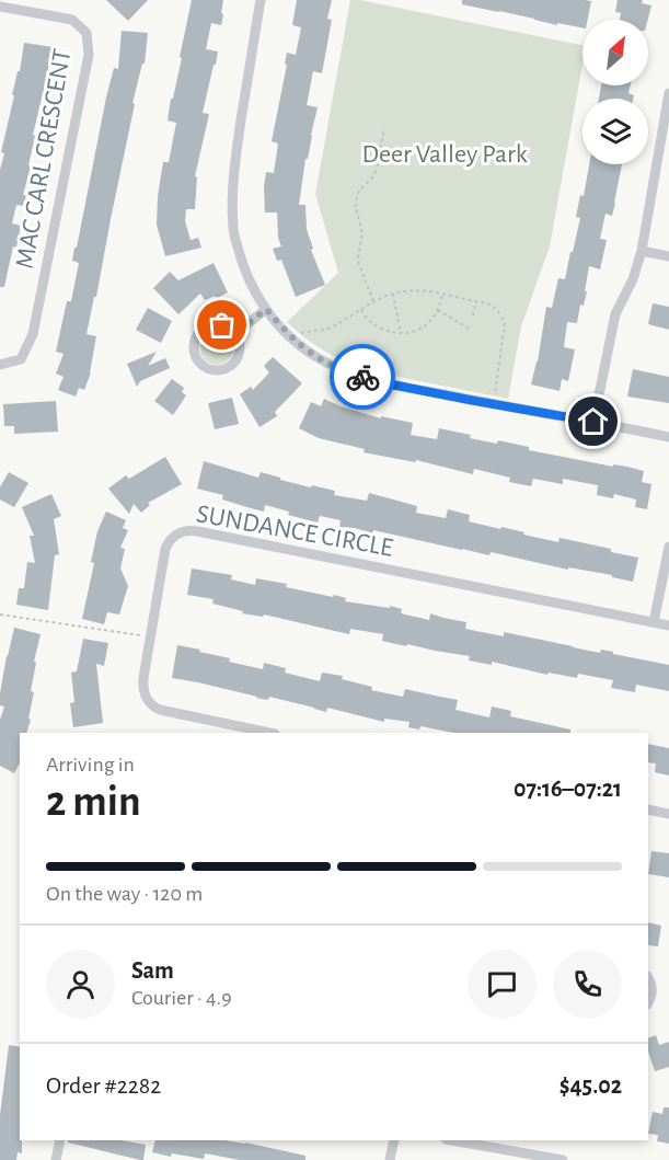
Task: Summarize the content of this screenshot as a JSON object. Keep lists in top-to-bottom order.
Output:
{
  "streets": {
    "street": ["MAC CARL CRESCENT", "SUNDANCE CIRCLE"]
  },
  "parks": ["Deer Valley Park"],
  "north": "top right",
  "page": {
    "heading": ["2 min", "Arriving in", "07:16–07:21"],
    "panel": [
      "Sam",
      "Courier · 4.9",
      "Order #2282",
      "$45.02"
    ],
    "bar": "On the way · 120 m"
  }
}
